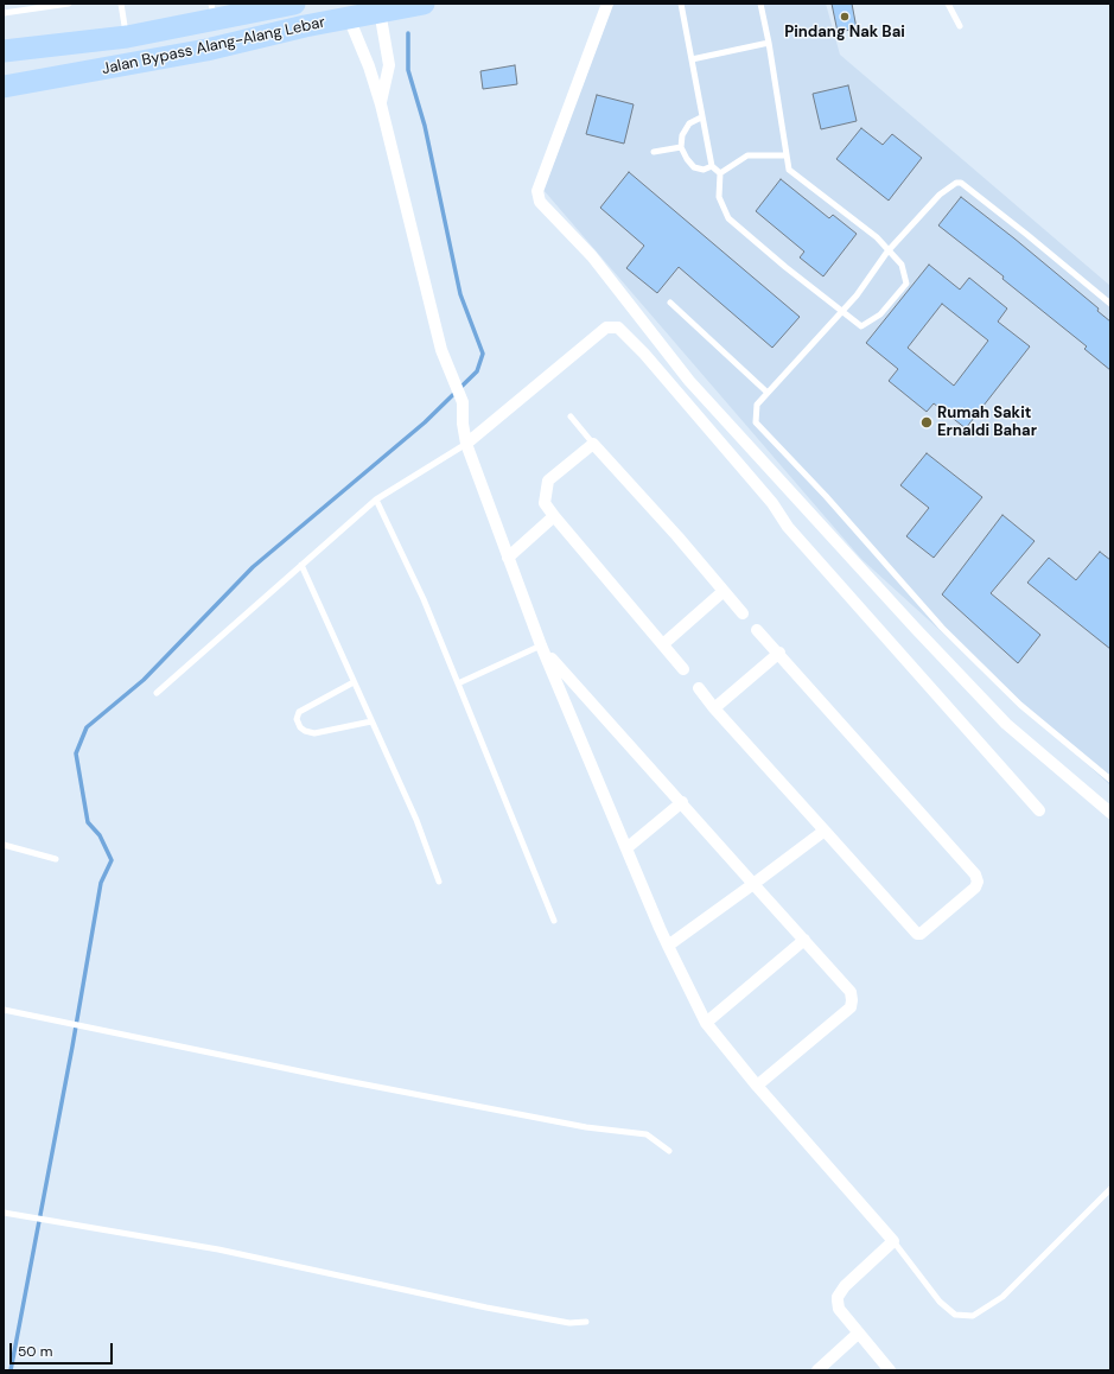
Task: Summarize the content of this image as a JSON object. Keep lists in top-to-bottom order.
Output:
{
  "streets": {
    "highway": ["Jalan Bypass Alang-Alang Lebar"]
  },
  "places": ["Pindang Nak Bai", "Rumah Sakit Ernaldi Bahar"],
  "scale_bar": "50 m"
}
